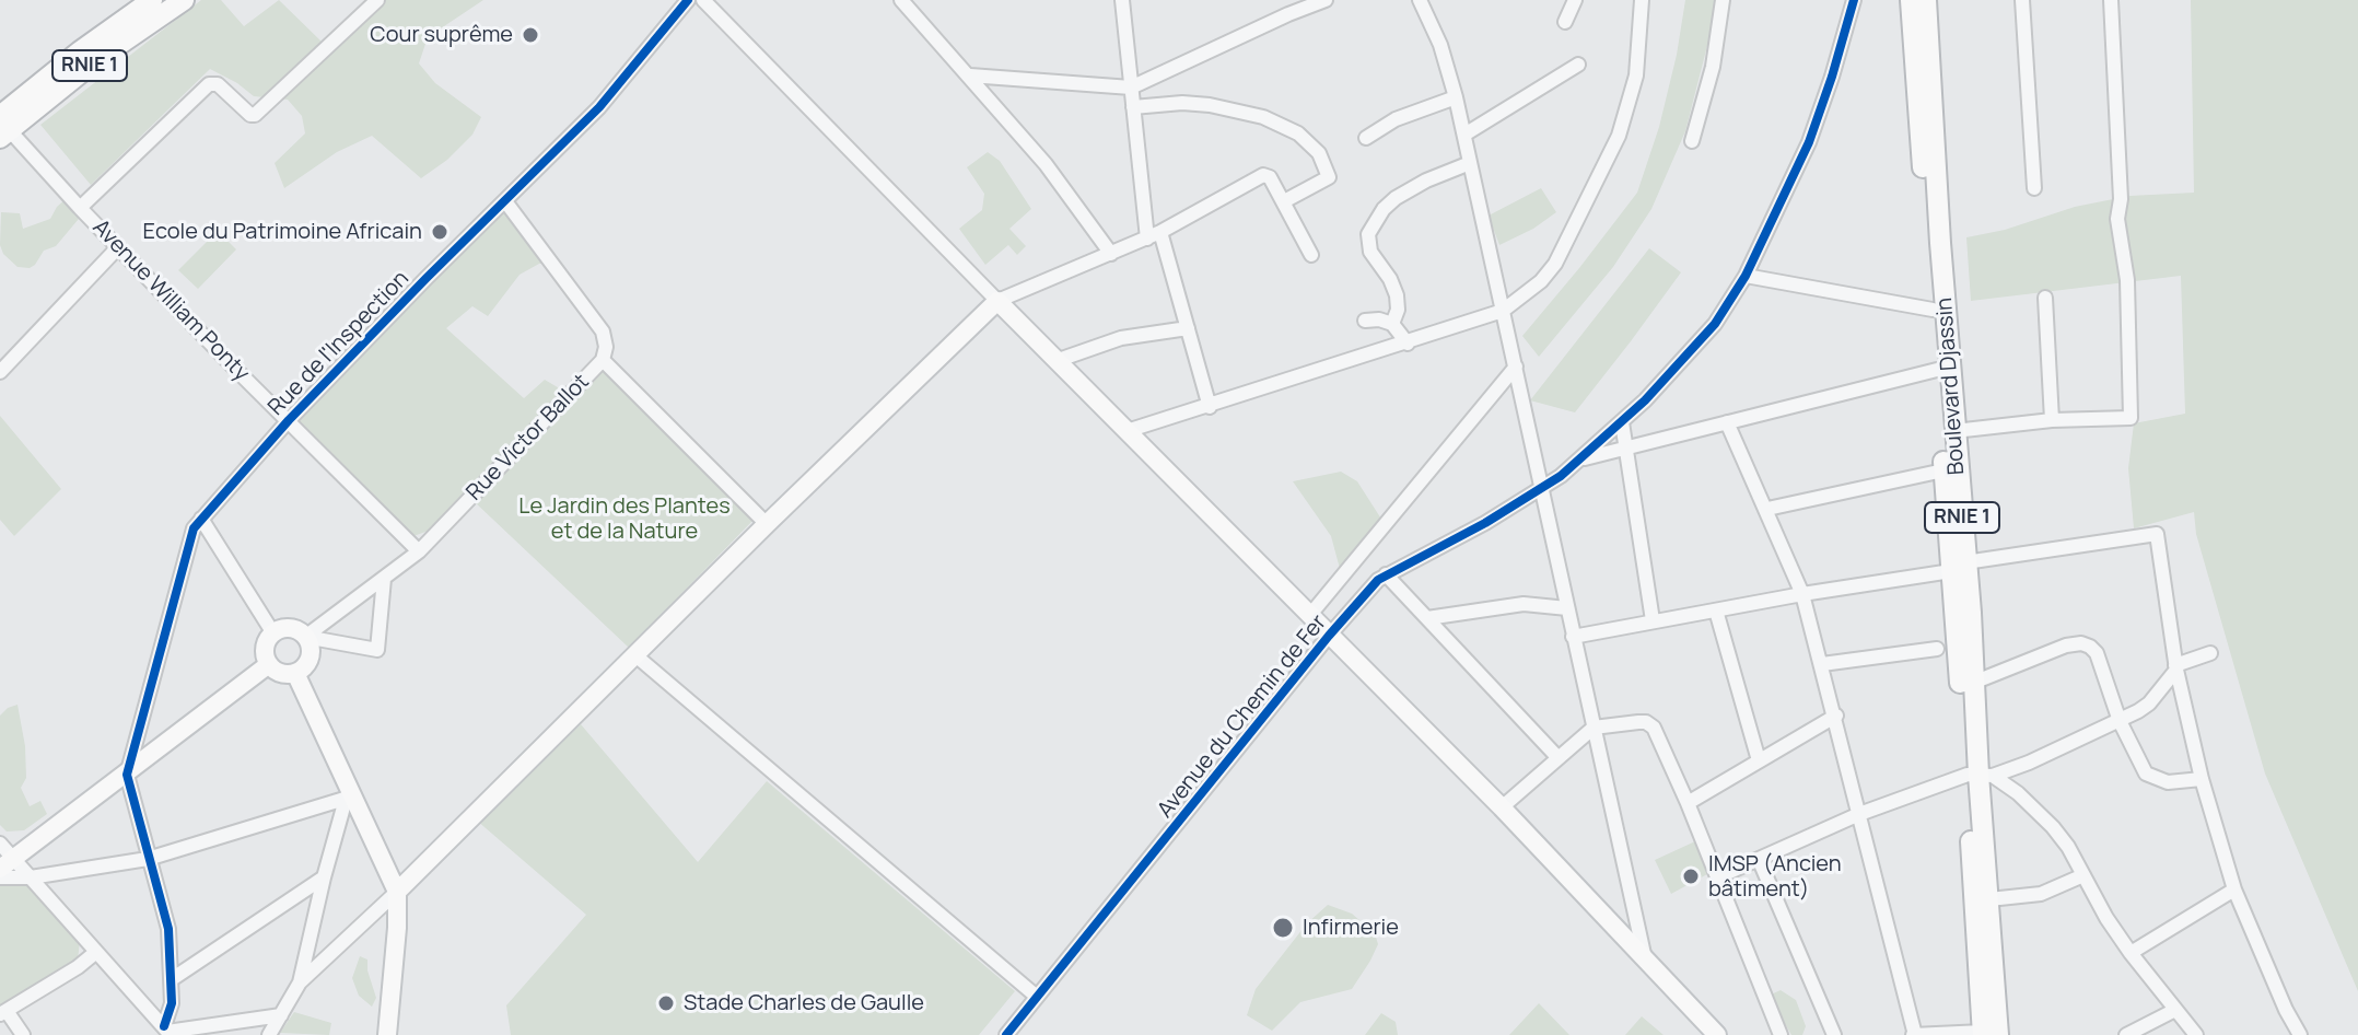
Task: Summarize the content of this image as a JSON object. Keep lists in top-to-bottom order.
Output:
{
  "streets": {
    "highway": ["RNIE 1", "Boulevard Djassin"],
    "street": [
      "Avenue William Ponty",
      "Rue de l'Inspection",
      "Rue Victor Ballot",
      "Avenue du Chemin de Fer"
    ]
  },
  "crossings": [
    ["RNIE 1", "Avenue William Ponty"],
    ["Avenue William Ponty", "Rue de l'Inspection"],
    ["Avenue William Ponty", "Rue Victor Ballot"],
    ["Rue de l'Inspection", "Rue Victor Ballot"]
  ],
  "parks": ["Le Jardin des Plantes et de la Nature"],
  "places": [
    "Cour suprême",
    "Ecole du Patrimoine Africain",
    "IMSP (Ancien bâtiment)",
    "Infirmerie",
    "Stade Charles de Gaulle"
  ]
}
